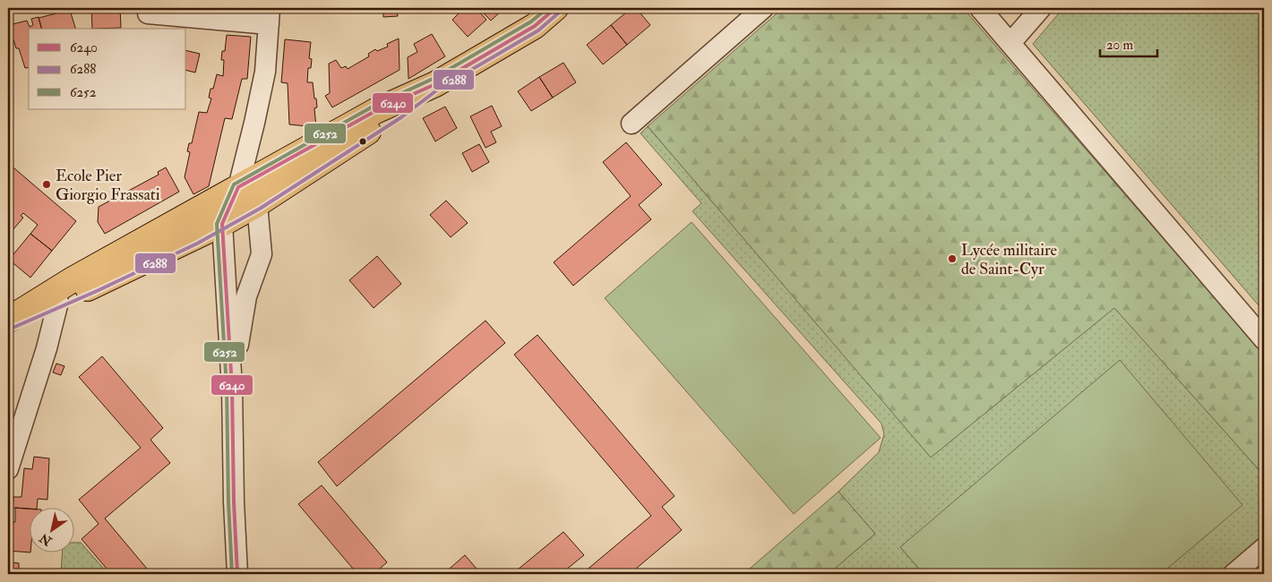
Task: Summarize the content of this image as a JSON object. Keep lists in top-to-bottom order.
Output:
{
  "places": ["Ecole Pier Giorgio Frassati", "Lycée militaire de Saint-Cyr"],
  "lines": ["transit line 6240", "transit line 6252", "transit line 6288"],
  "legend": ["6240", "6288", "6252"],
  "scale_bar": "20 m",
  "north": "bottom left"
}
